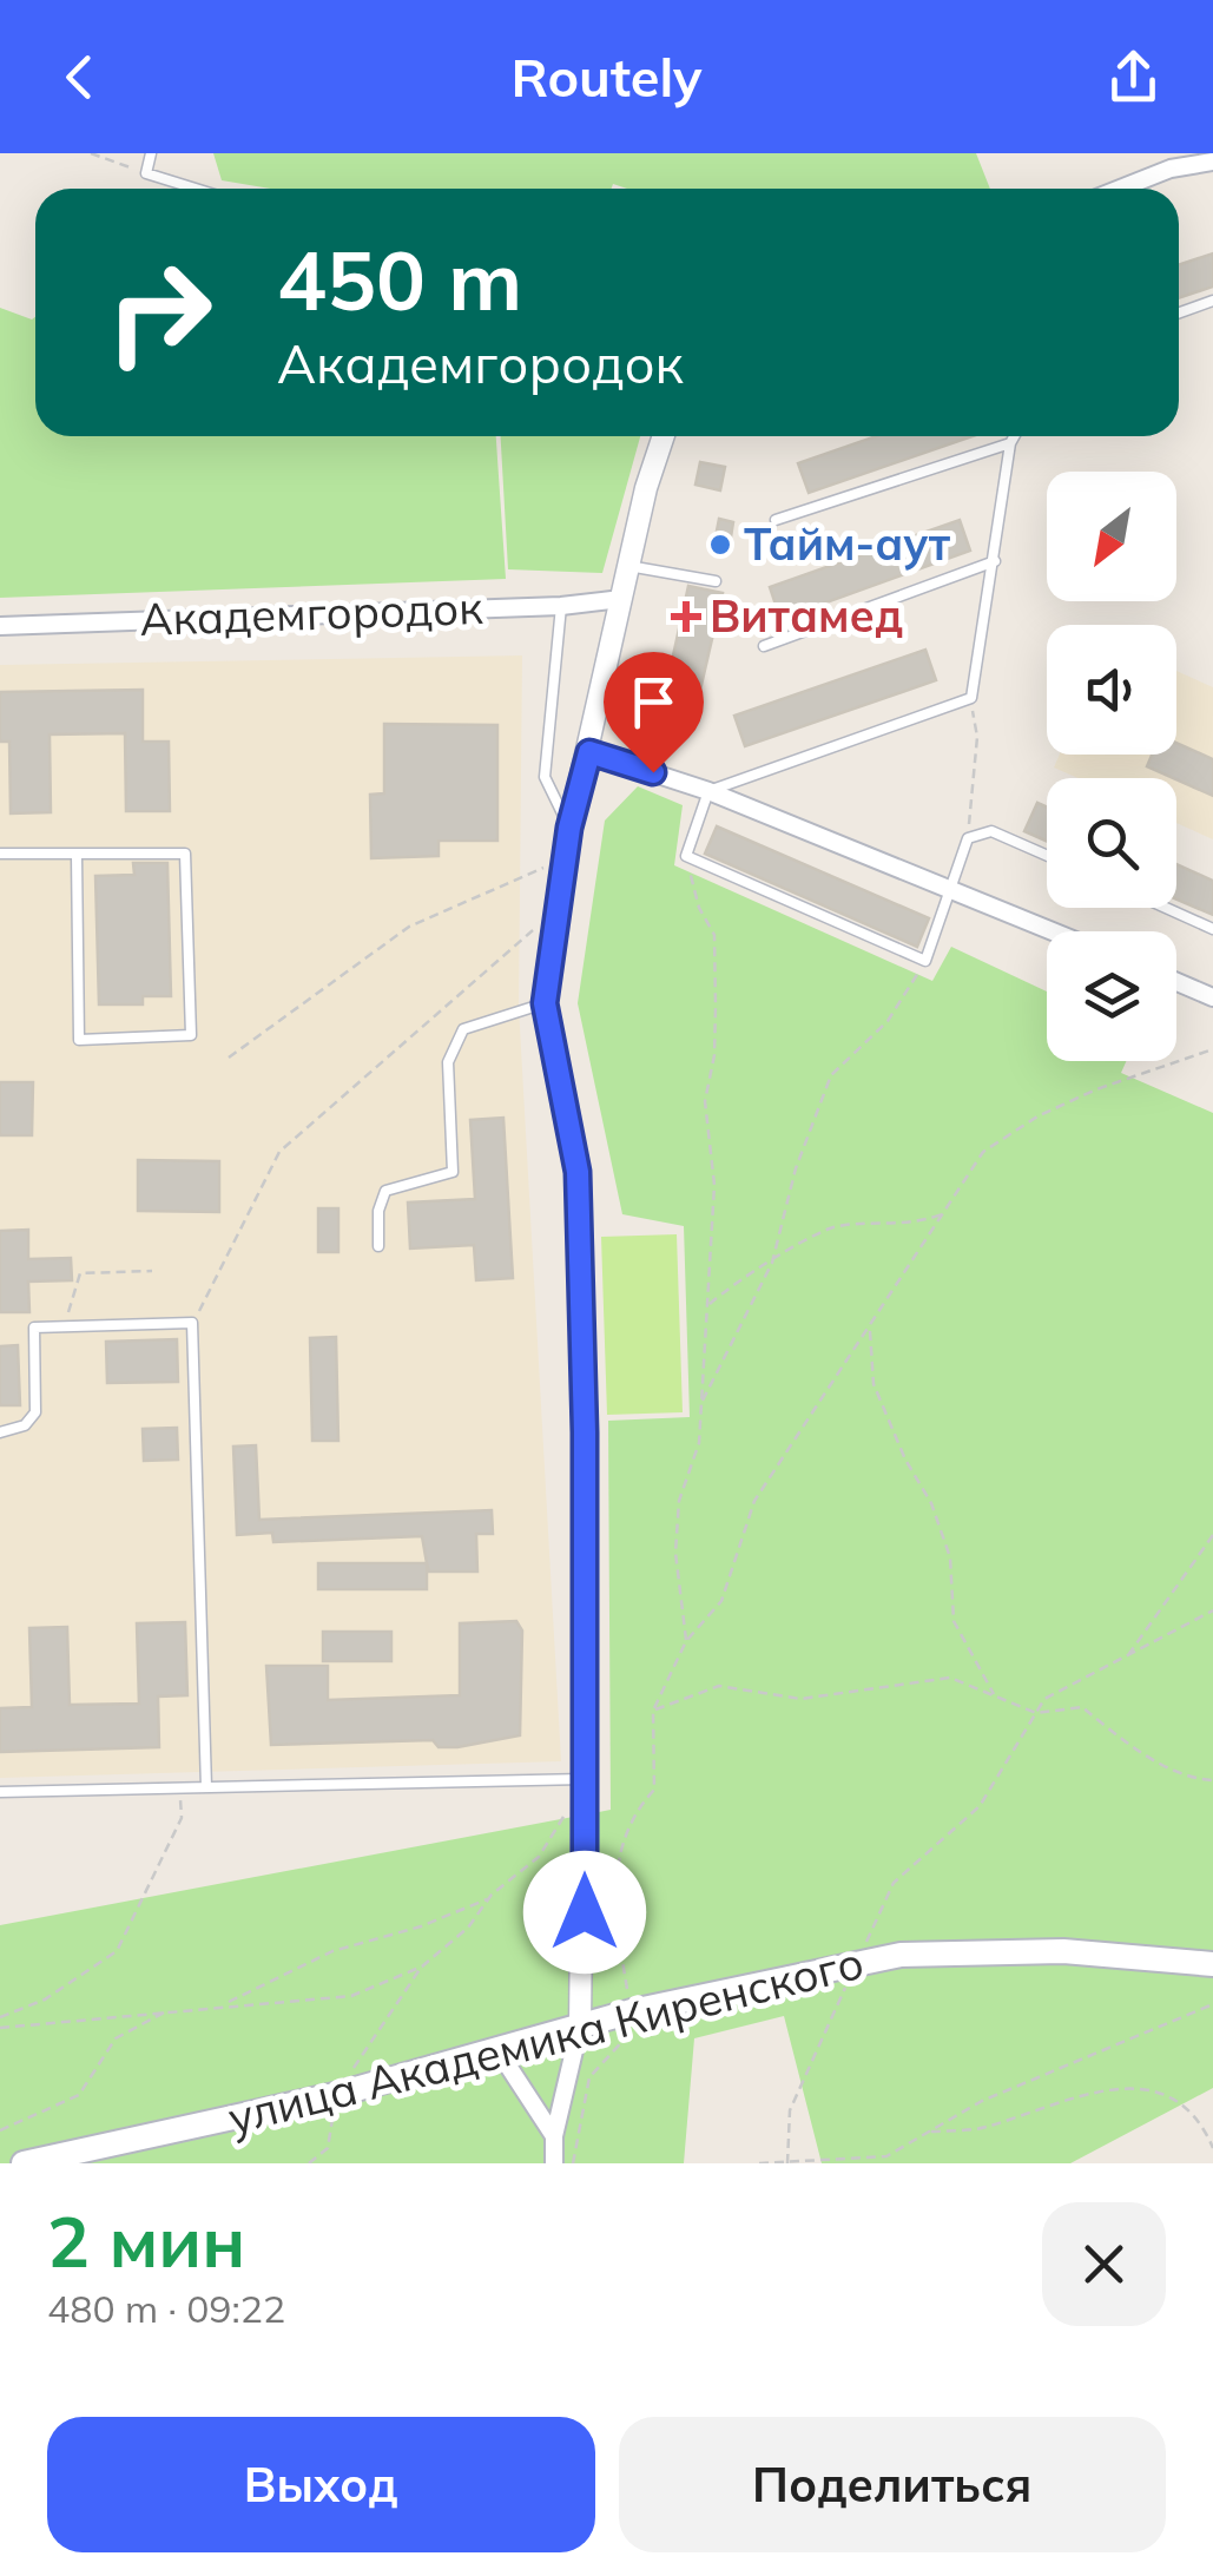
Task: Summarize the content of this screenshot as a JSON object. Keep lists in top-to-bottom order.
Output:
{
  "streets": {
    "main road": ["улица Академика Киренского"],
    "street": ["Академгородок"]
  },
  "places": {
    "other": ["Тайм-аут"],
    "health": ["Витамед"]
  },
  "north": "bottom left",
  "page": {
    "header": "Routely",
    "turn": ["450 m", "Академгородок"],
    "heading": ["2 мин", "480 m · 09:22"],
    "buttons": ["Выход", "Поделиться"]
  }
}
